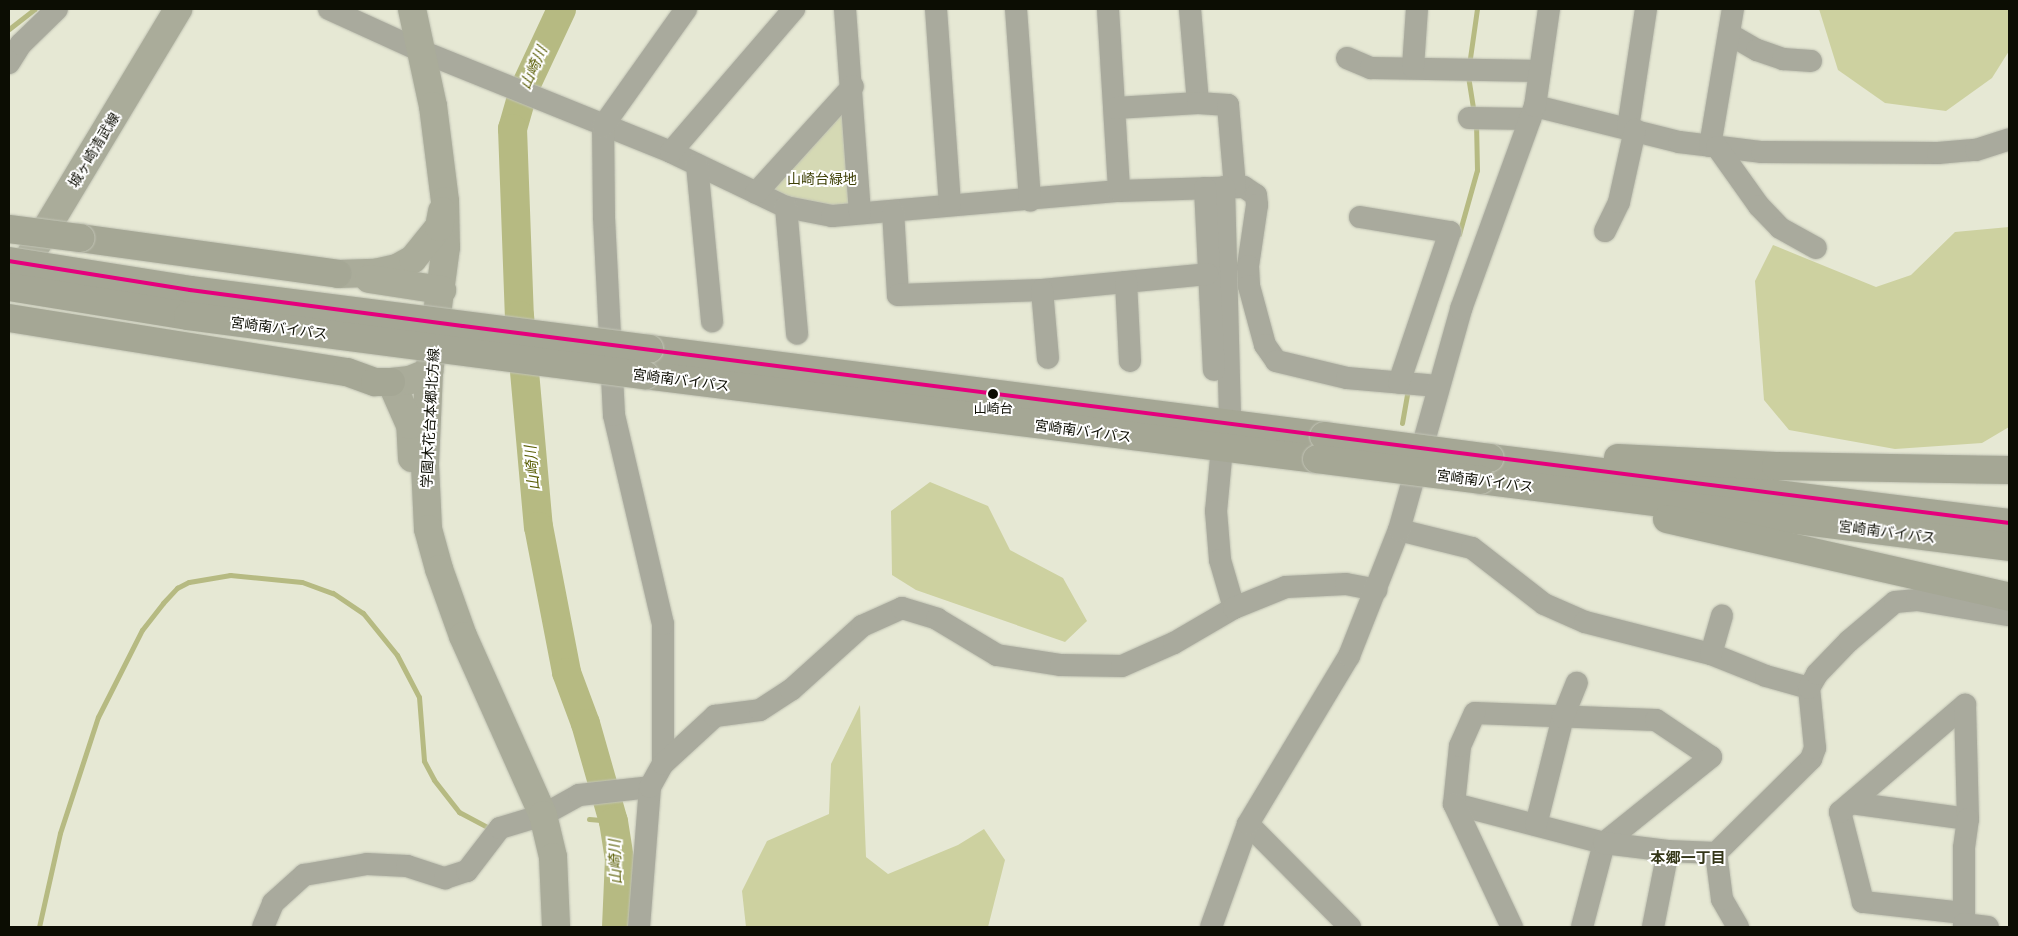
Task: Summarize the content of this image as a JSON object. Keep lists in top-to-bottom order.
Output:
{
  "streets": {
    "highway": ["宮崎南バイパス"],
    "main road": ["城ヶ崎清武線", "学園木花台本郷北方線"]
  },
  "crossings": [
    ["城ヶ崎清武線", "宮崎南バイパス"]
  ],
  "districts": ["本郷一丁目"],
  "water": ["山崎川"],
  "parks": ["山崎台緑地"],
  "places": ["山崎台"]
}
